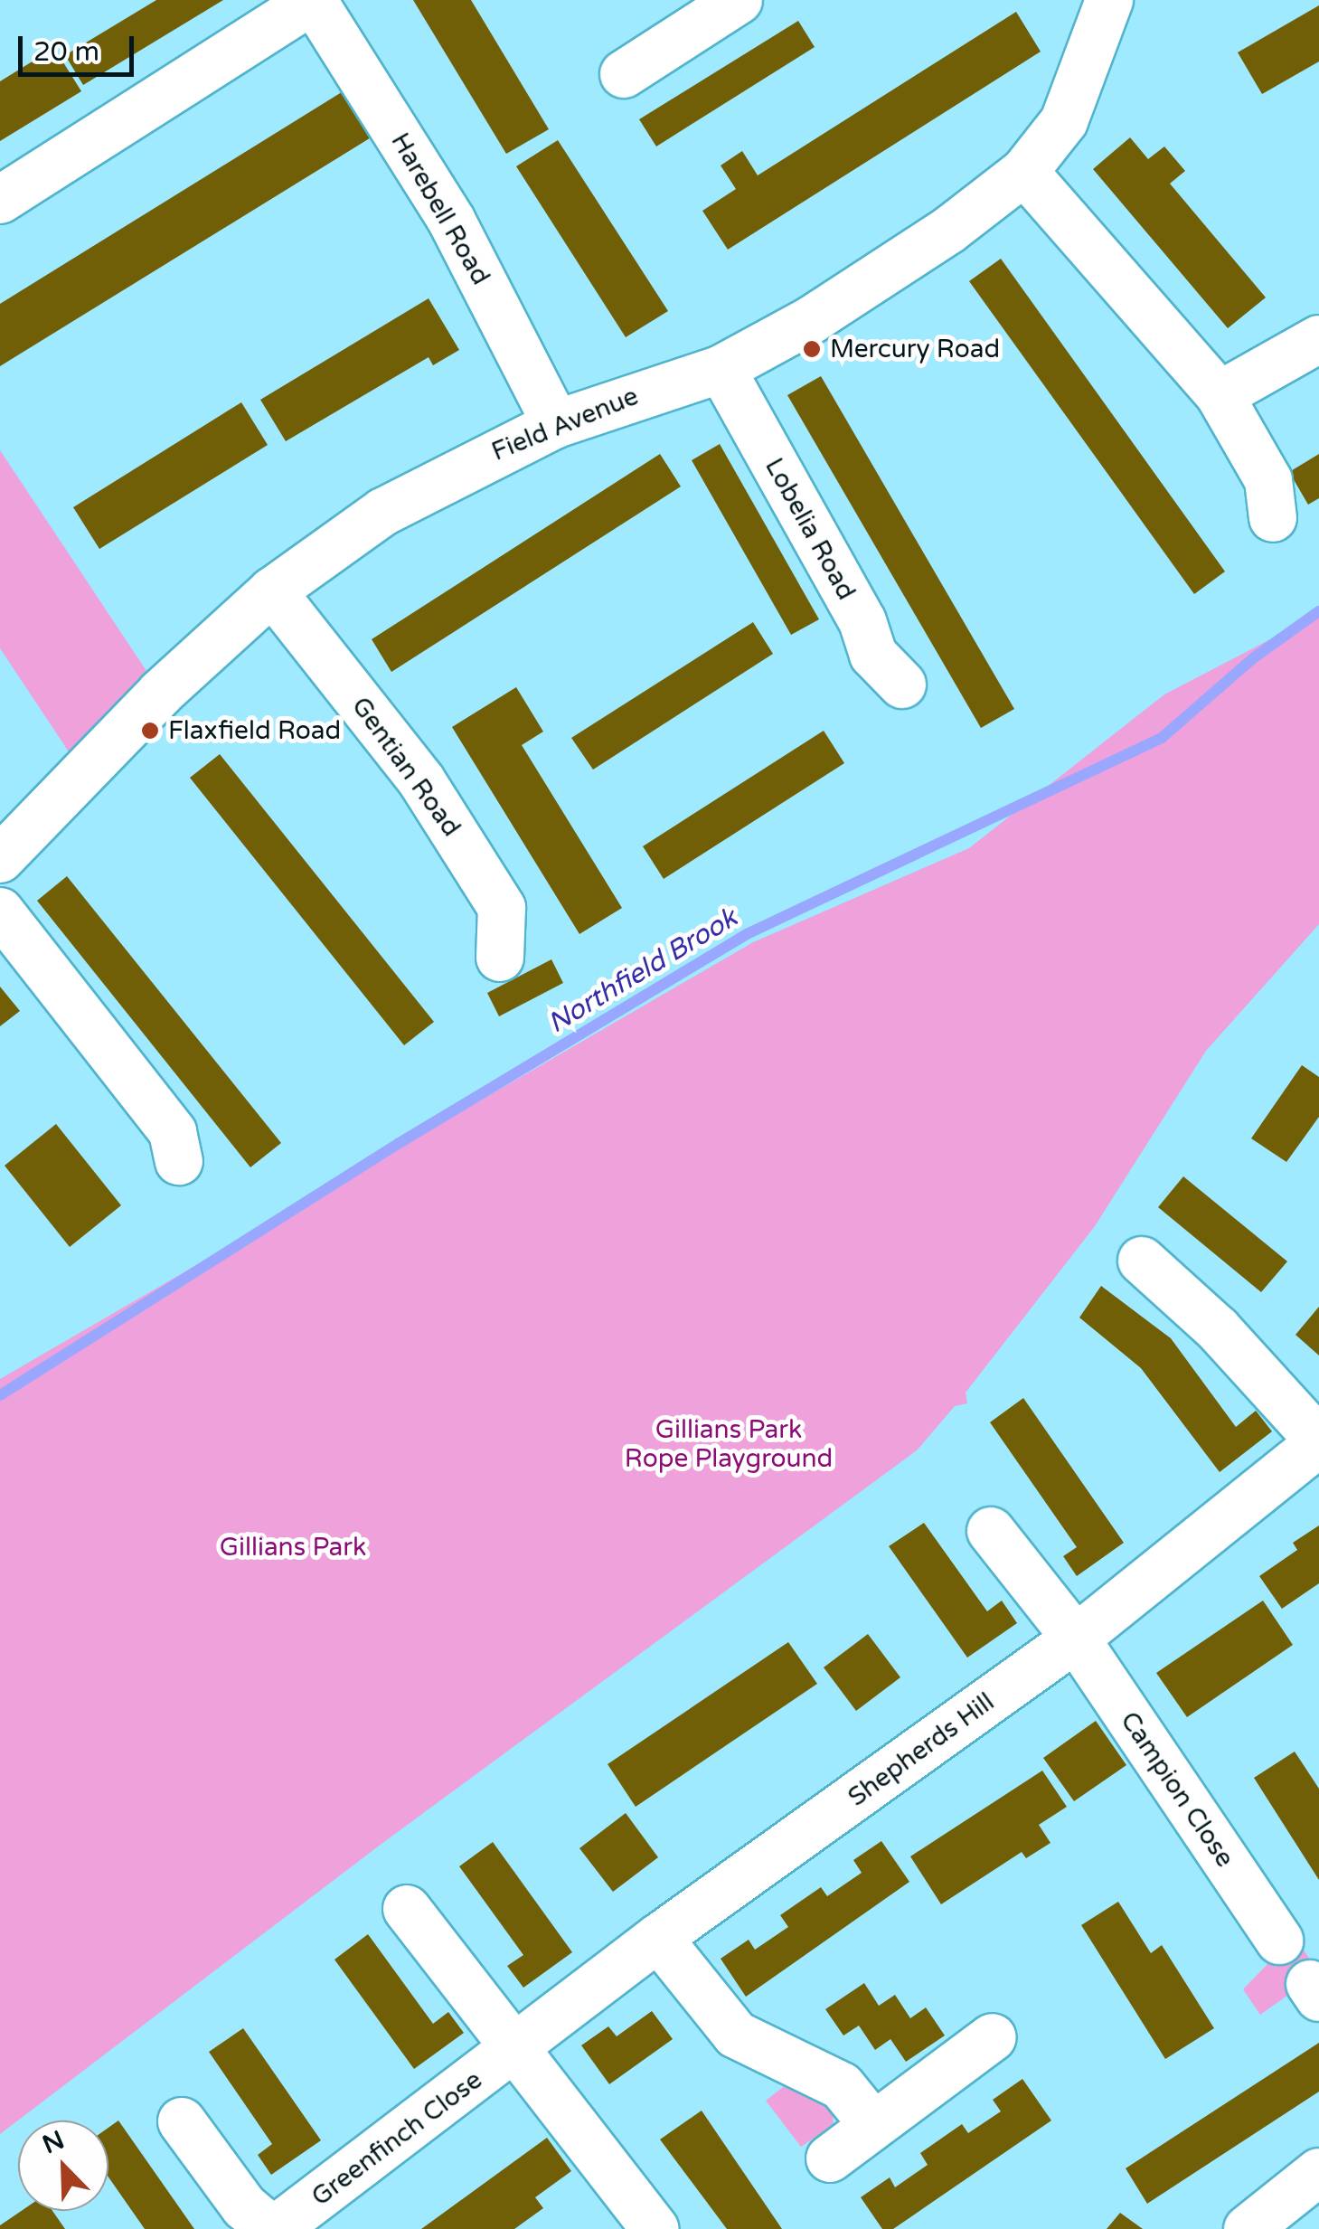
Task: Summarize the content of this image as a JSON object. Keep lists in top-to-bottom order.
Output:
{
  "streets": {
    "street": [
      "Harebell Road",
      "Field Avenue",
      "Lobelia Road",
      "Gentian Road",
      "Shepherds Hill",
      "Campion Close",
      "Greenfinch Close"
    ]
  },
  "crossings": [
    ["Harebell Road", "Field Avenue"],
    ["Field Avenue", "Lobelia Road"],
    ["Field Avenue", "Gentian Road"],
    ["Shepherds Hill", "Campion Close"],
    ["Shepherds Hill", "Greenfinch Close"]
  ],
  "water": ["Northfield Brook"],
  "parks": ["Gillians Park Rope Playground", "Gillians Park"],
  "places": ["Mercury Road", "Flaxfield Road"],
  "scale_bar": "20 m",
  "north": "top left"
}
